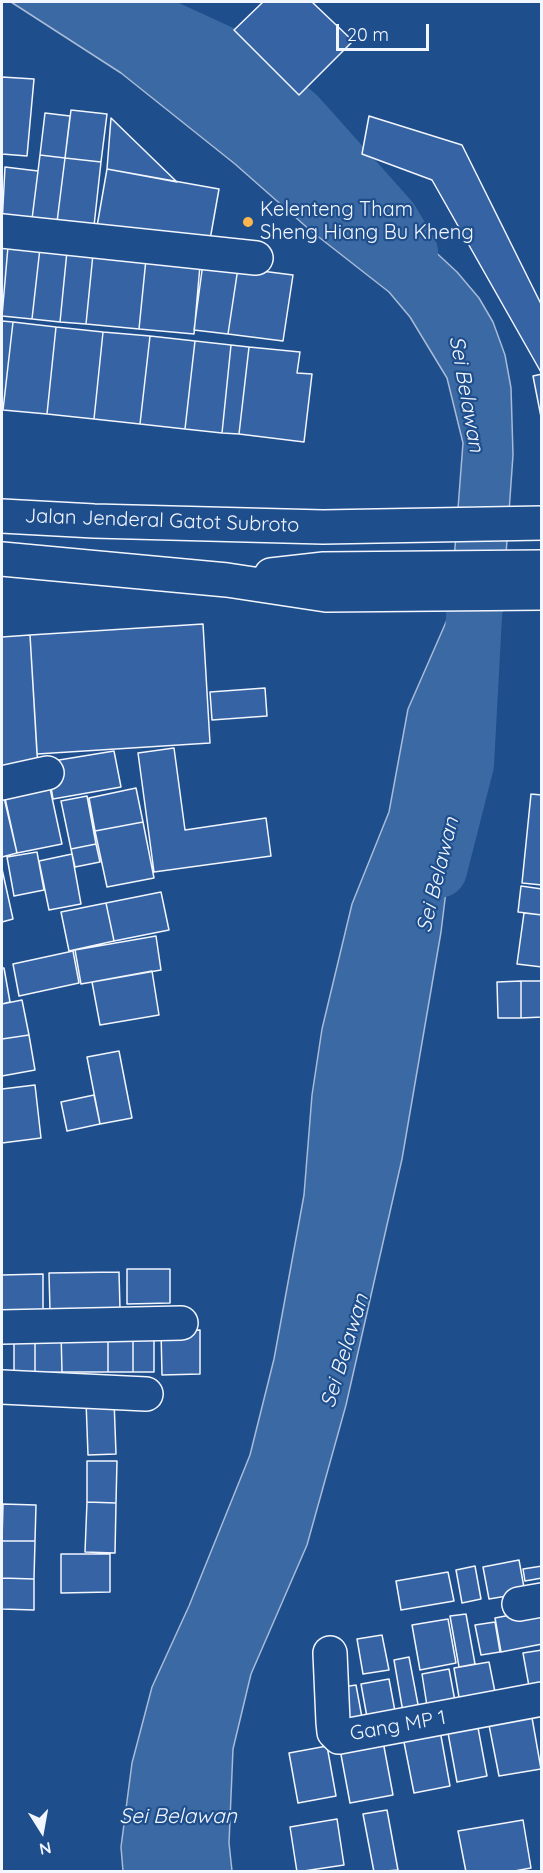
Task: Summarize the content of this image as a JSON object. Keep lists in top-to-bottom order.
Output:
{
  "streets": {
    "main road": ["Jalan Jenderal Gatot Subroto", "Gang MP 1"]
  },
  "water": ["Sei Belawan"],
  "places": ["Kelenteng Tham Sheng Hiang Bu Kheng"],
  "scale_bar": "20 m",
  "north": "bottom"
}
